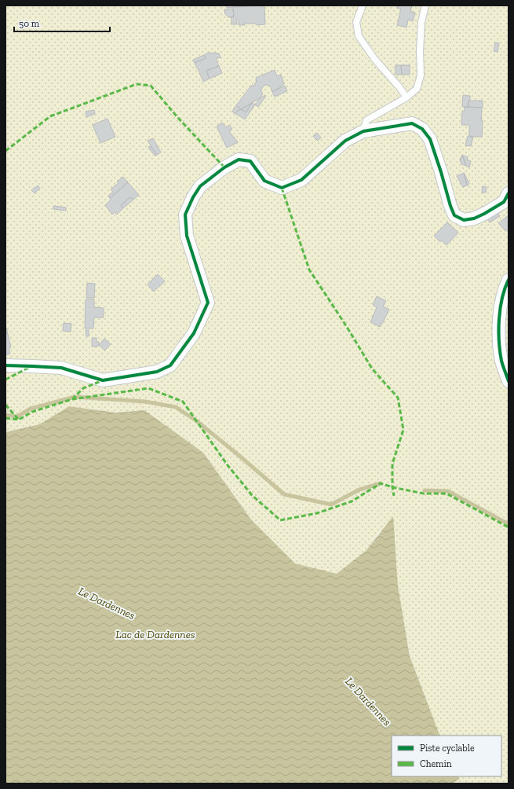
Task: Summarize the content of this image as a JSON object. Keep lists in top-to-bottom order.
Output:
{
  "water": ["Le Dardennes", "Lac de Dardennes"],
  "legend": ["Piste cyclable", "Chemin"],
  "scale_bar": "50 m"
}
